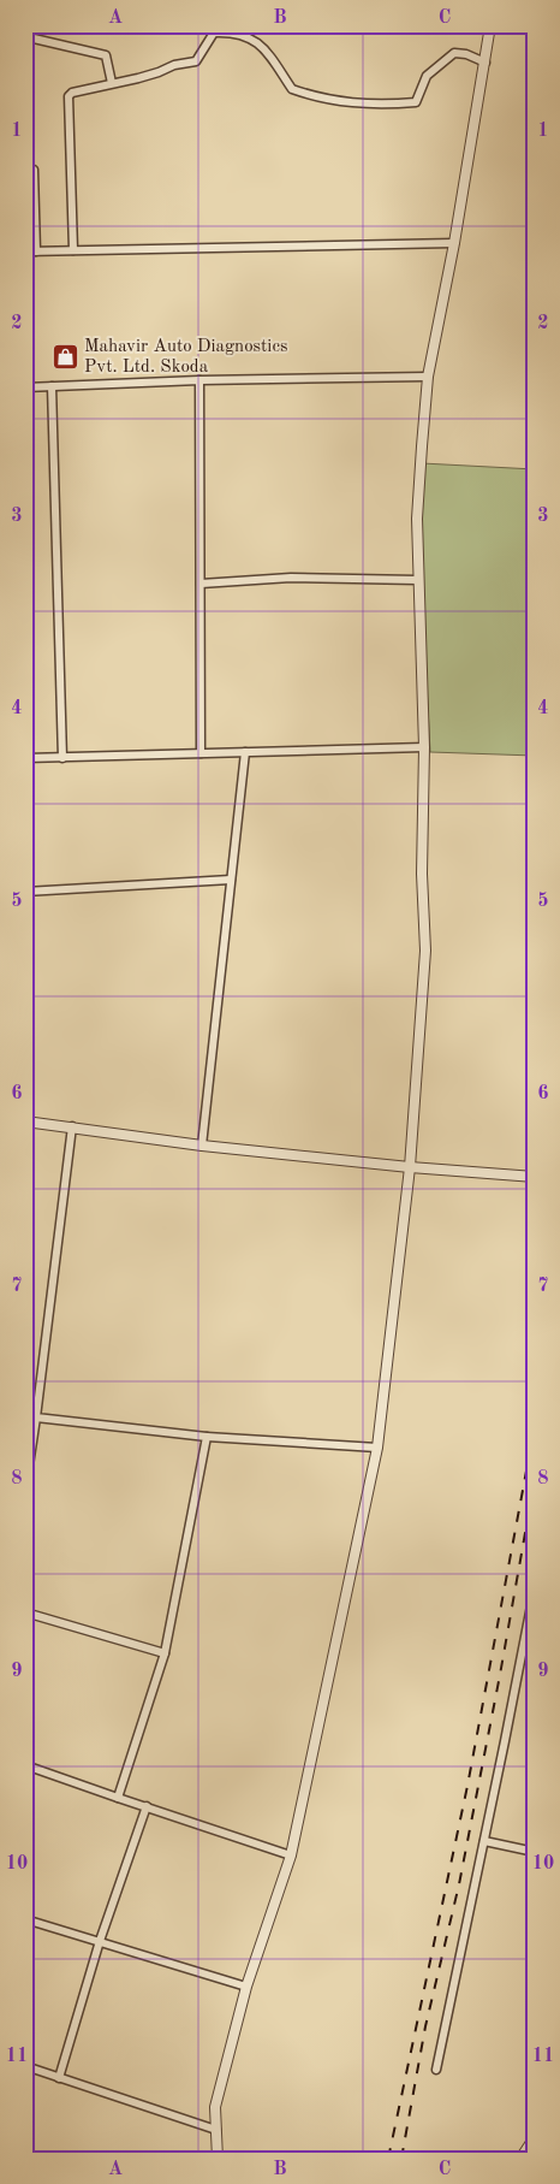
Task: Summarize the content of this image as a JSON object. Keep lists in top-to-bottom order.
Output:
{
  "places": {
    "shop": ["Mahavir Auto Diagnostics Pvt. Ltd. Skoda"]
  },
  "grid": {
    "columns": ["A", "B", "C"],
    "rows": [
      "1",
      "2",
      "3",
      "4",
      "5",
      "6",
      "7",
      "8",
      "9",
      "10",
      "11"
    ]
  }
}
